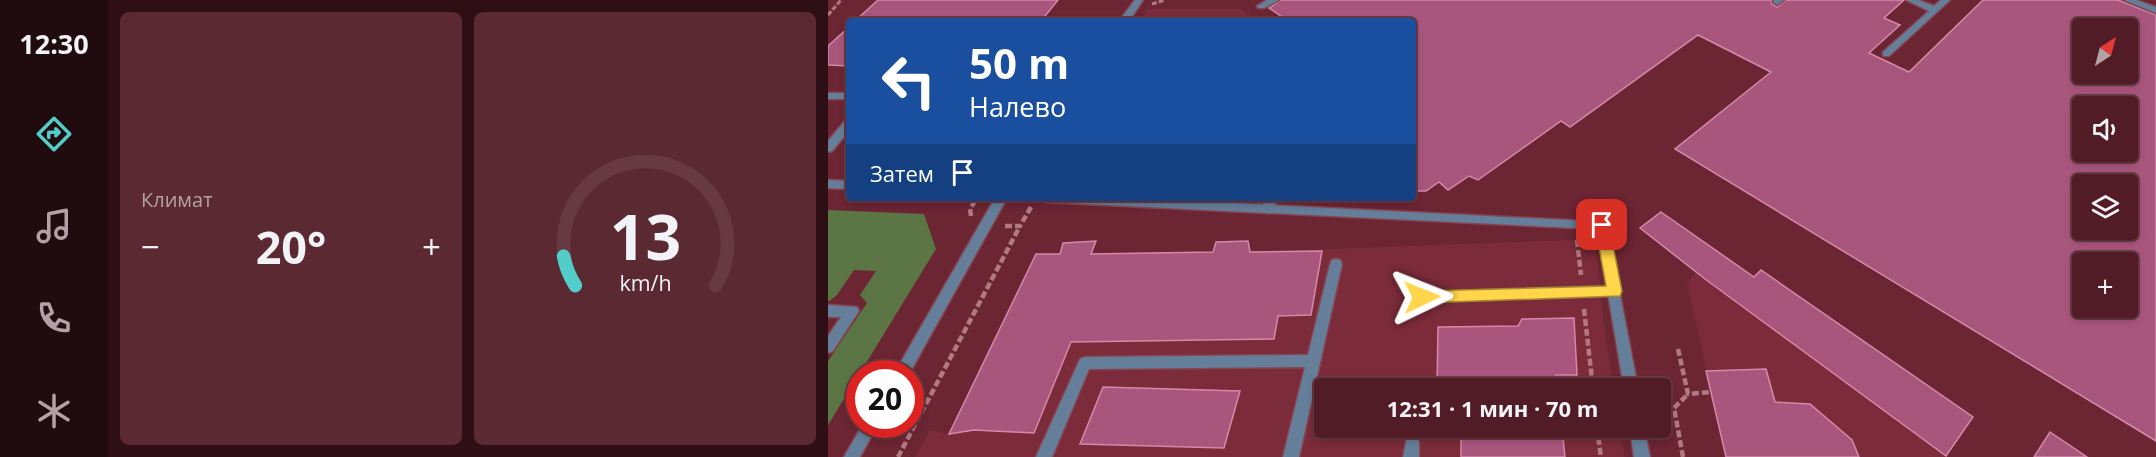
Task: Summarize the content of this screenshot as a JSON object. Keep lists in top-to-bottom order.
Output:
{
  "north": "top right",
  "page": {
    "tabs": "12:30",
    "tile": "Климат",
    "map_buttons": "+",
    "turn": ["50 m", "Налево"],
    "then": "Затем",
    "heat": ["−", "20°", "+"],
    "limit": "20",
    "trip": "12:31 · 1 мин · 70 m",
    "gauge": ["13", "km/h"]
  }
}
